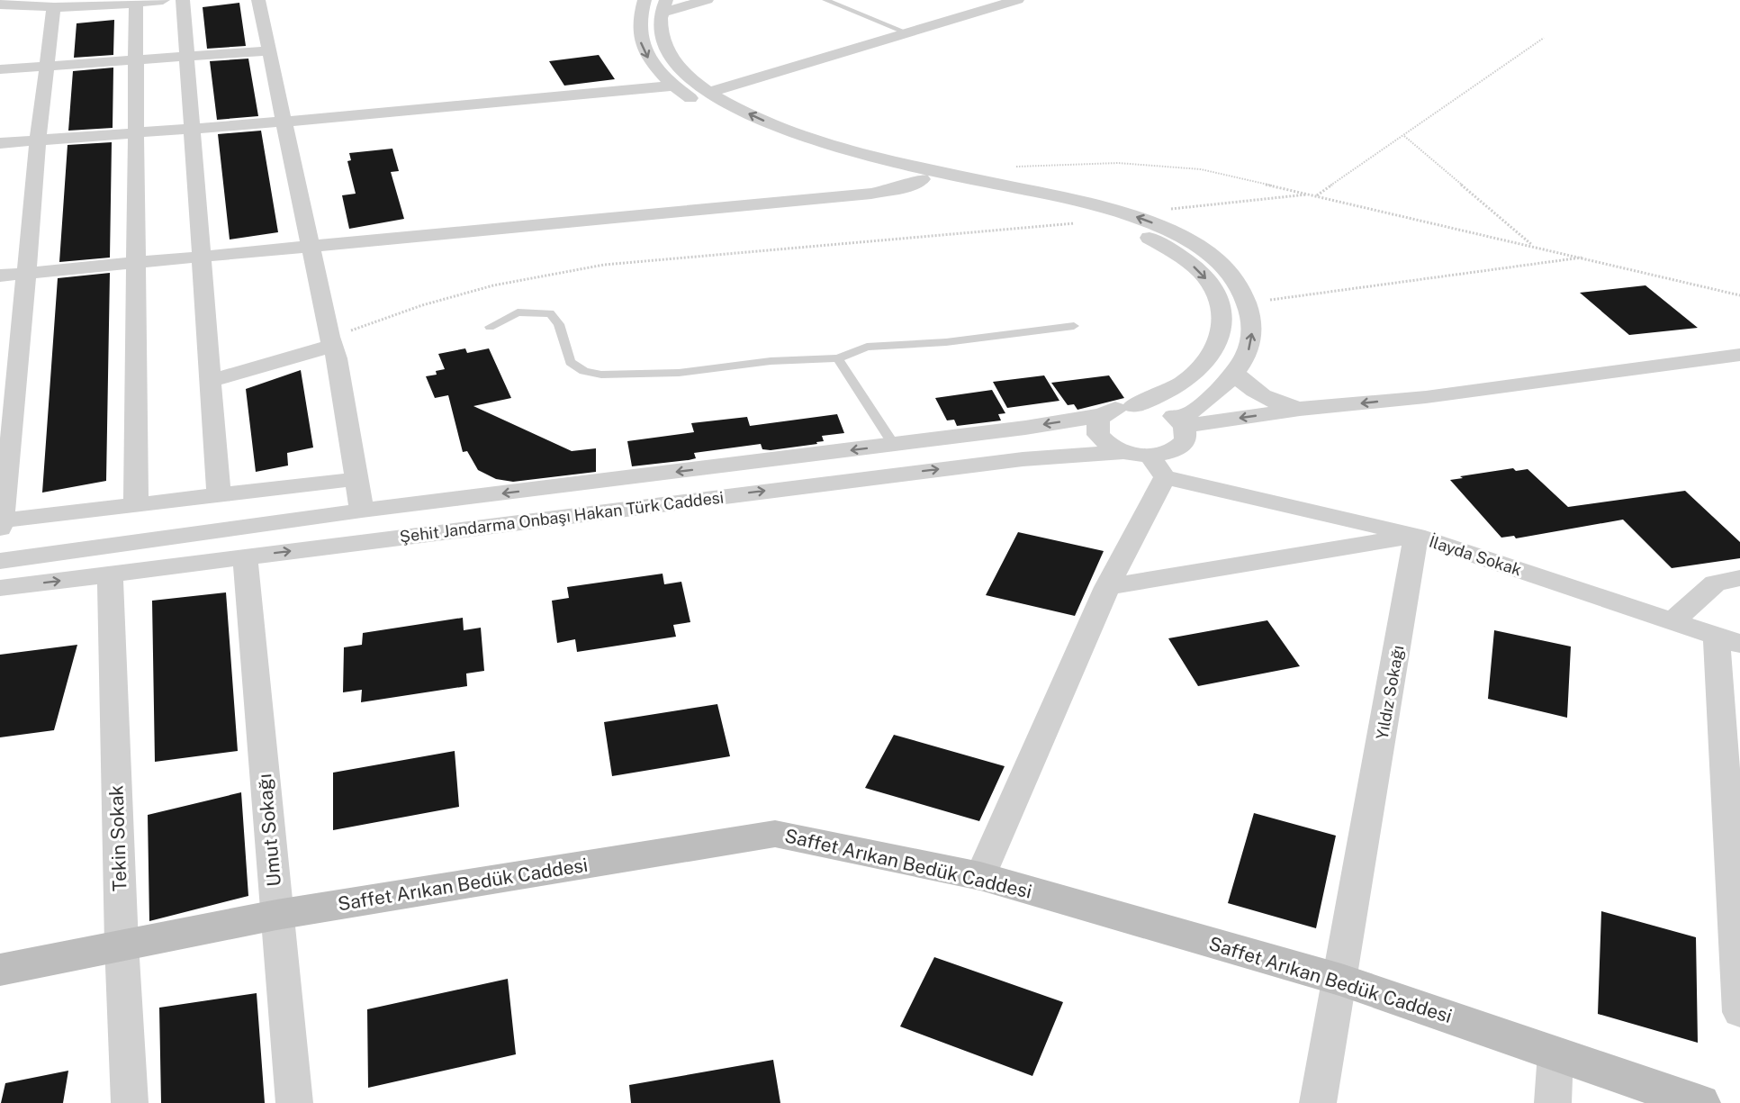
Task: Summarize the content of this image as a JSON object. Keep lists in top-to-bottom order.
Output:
{
  "streets": {
    "street": [
      "Şehit Jandarma Onbaşı Hakan Türk Caddesi",
      "İlayda Sokak",
      "Yıldız Sokağı",
      "Umut Sokağı",
      "Tekin Sokak",
      "Saffet Arıkan Bedük Caddesi"
    ]
  },
  "crossings": [
    ["Şehit Jandarma Onbaşı Hakan Türk Caddesi", "Umut Sokağı"],
    ["Şehit Jandarma Onbaşı Hakan Türk Caddesi", "Tekin Sokak"],
    ["İlayda Sokak", "Yıldız Sokağı"],
    ["Yıldız Sokağı", "Saffet Arıkan Bedük Caddesi"],
    ["Umut Sokağı", "Saffet Arıkan Bedük Caddesi"],
    ["Tekin Sokak", "Saffet Arıkan Bedük Caddesi"]
  ]
}
